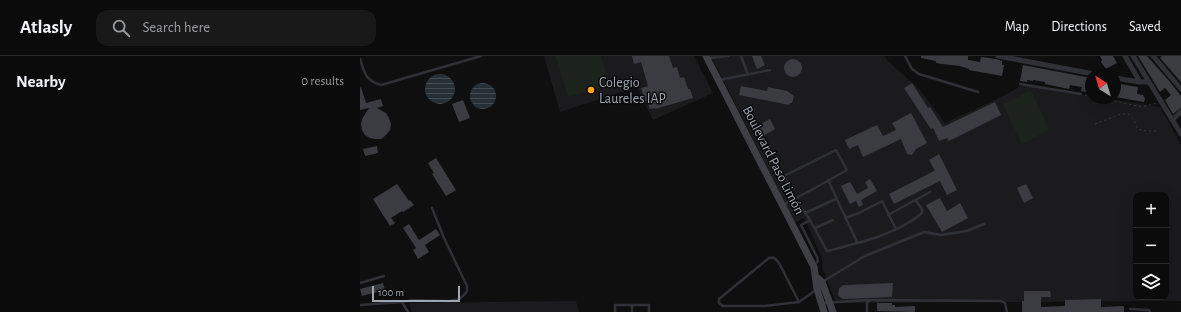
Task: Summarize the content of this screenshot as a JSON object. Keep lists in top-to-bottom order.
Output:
{
  "streets": {
    "main road": ["Boulevard Paso Limón"]
  },
  "places": ["Colegio Laureles IAP"],
  "scale_bar": "100 m",
  "north": "top left",
  "page": {
    "header": "Atlasly",
    "search": "Search here",
    "nav": ["Map", "Directions", "Saved"],
    "heading": ["Nearby", "0 results"],
    "map_buttons": ["+", "−"],
    "scale": "100 m"
  }
}
